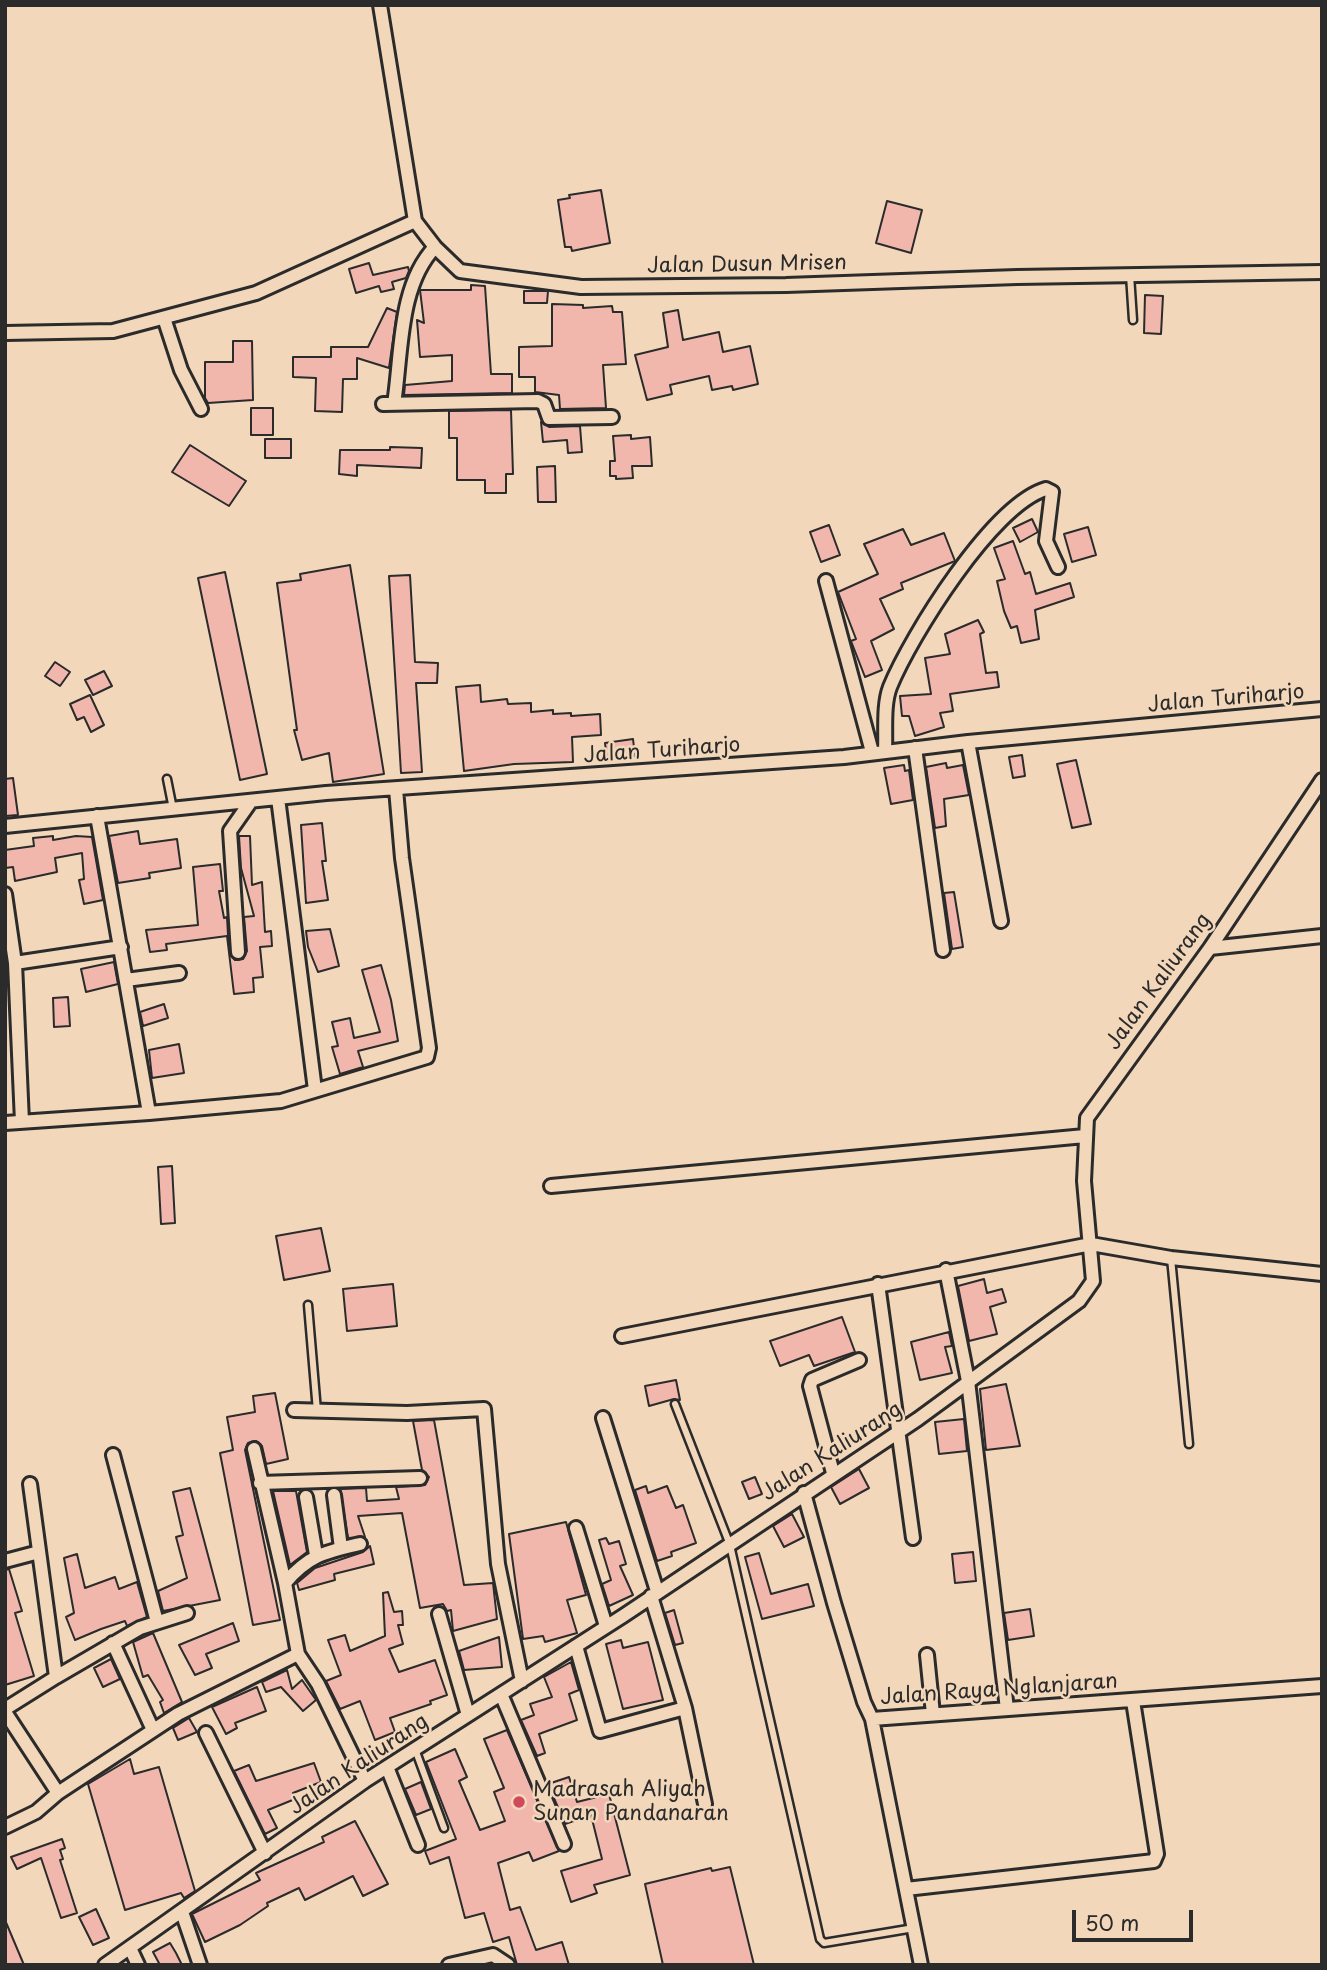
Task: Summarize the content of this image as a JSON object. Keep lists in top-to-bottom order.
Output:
{
  "streets": {
    "street": [
      "Jalan Dusun Mrisen",
      "Jalan Turiharjo",
      "Jalan Kaliurang",
      "Jalan Raya Nglanjaran"
    ]
  },
  "crossings": [
    ["Jalan Kaliurang", "Jalan Raya Nglanjaran"]
  ],
  "places": ["Madrasah Aliyah Sunan Pandanaran"],
  "scale_bar": "50 m"
}
